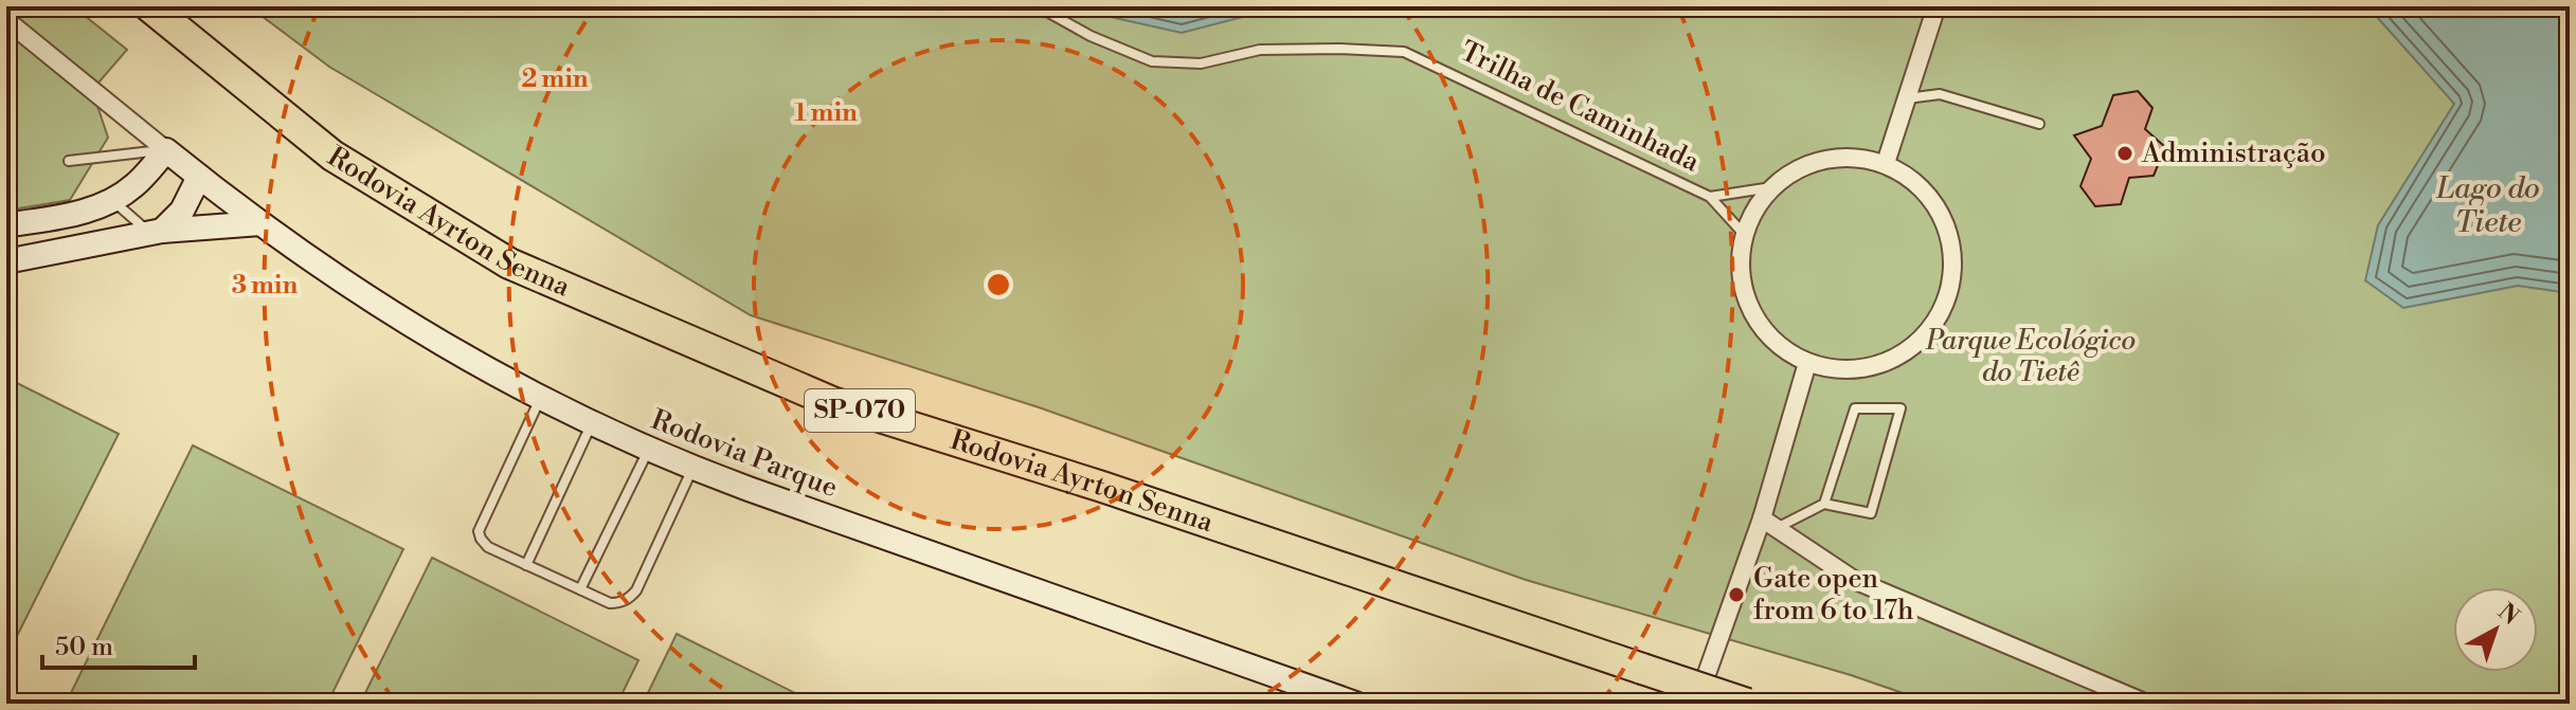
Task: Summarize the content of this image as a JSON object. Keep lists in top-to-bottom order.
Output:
{
  "streets": {
    "highway": ["Rodovia Ayrton Senna", "SP-070"],
    "street": ["Trilha de Caminhada", "Rodovia Parque"]
  },
  "water": ["Lago do Tiete"],
  "parks": ["Parque Ecológico do Tietê"],
  "places": ["Administração", "Gate open from 6 to 17h"],
  "scale_bar": "50 m",
  "north": "top right",
  "rings": ["2 min", "1 min", "3 min"]
}
